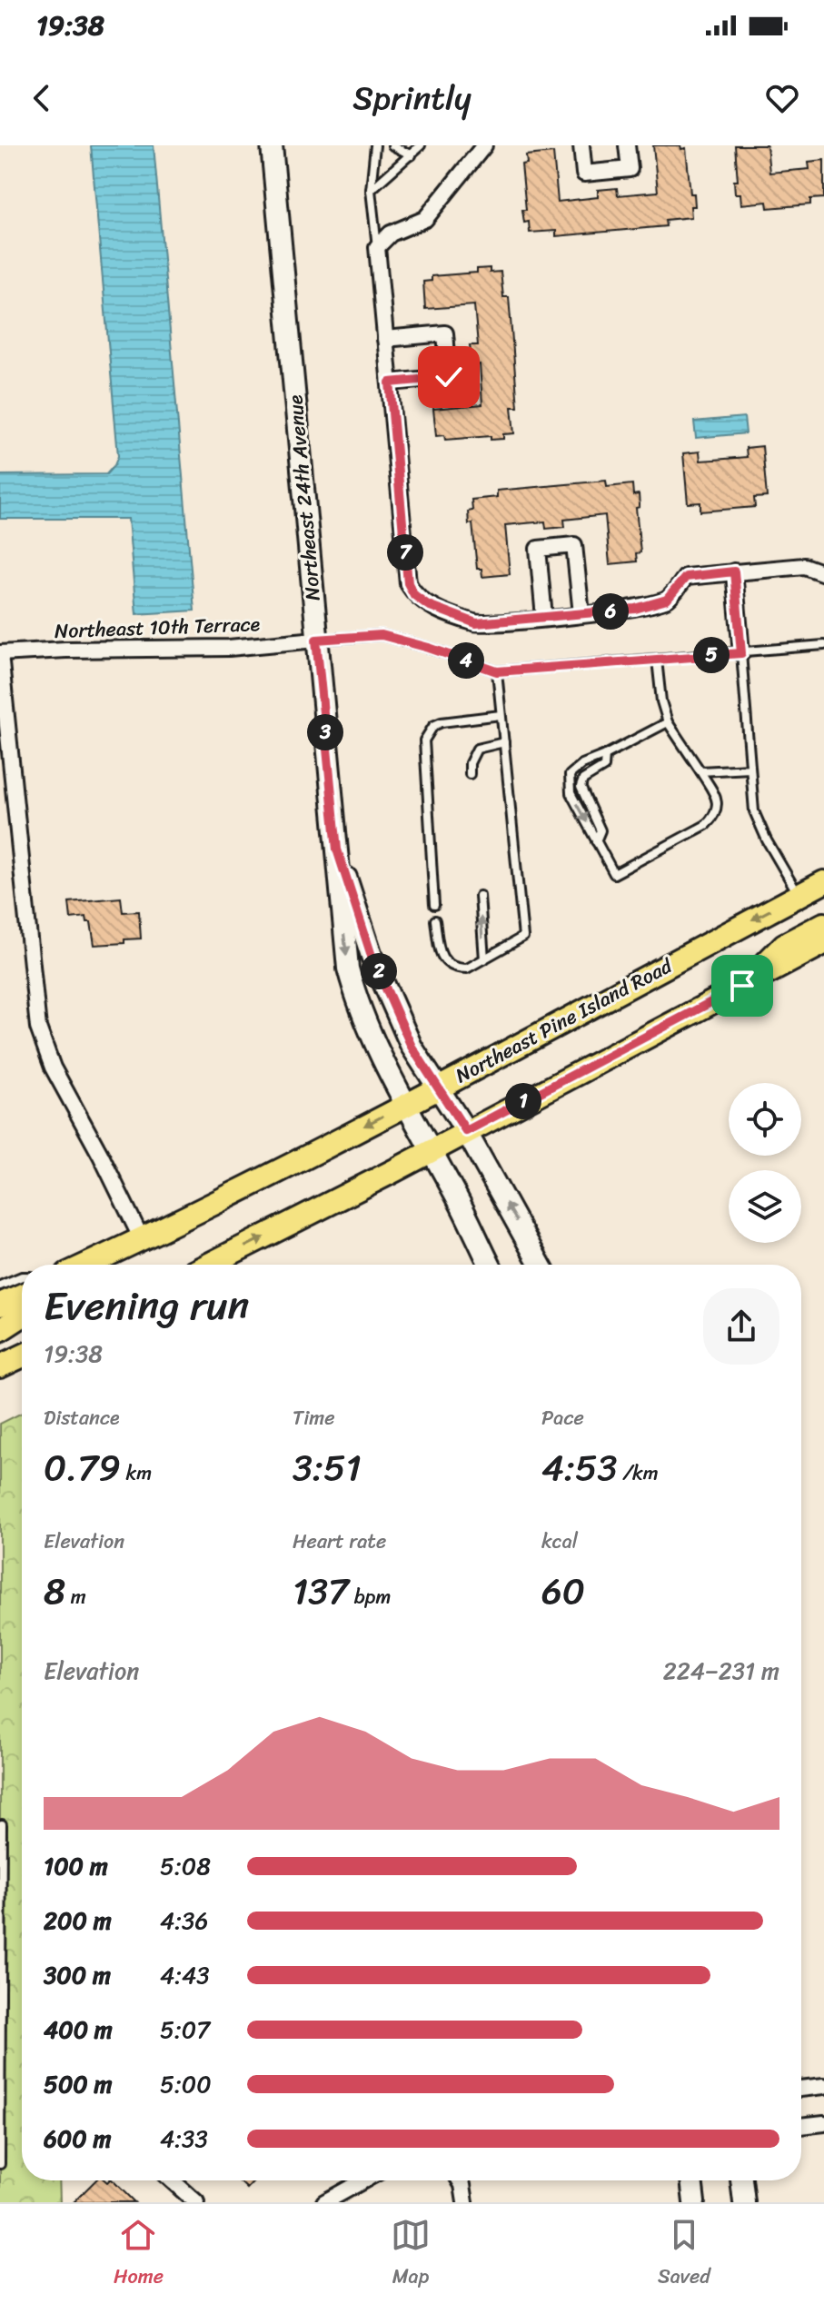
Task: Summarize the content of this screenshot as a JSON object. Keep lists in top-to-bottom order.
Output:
{
  "streets": {
    "main road": ["Northeast Pine Island Road"],
    "street": ["Northeast 24th Avenue", "Northeast 10th Terrace"]
  },
  "crossings": [
    ["Northeast 24th Avenue", "Northeast 10th Terrace"],
    ["Northeast 24th Avenue", "Northeast Pine Island Road"]
  ],
  "page": {
    "status": "19:38",
    "header": "Sprintly",
    "pins": [
      "7",
      "6",
      "5",
      "4",
      "3",
      "2",
      "1"
    ],
    "heading": ["Evening run", "19:38"],
    "stats": [
      ["Distance", "0.79 km"],
      ["Time", "3:51"],
      ["Pace", "4:53 /km"],
      ["Elevation", "8 m"],
      ["Heart rate", "137 bpm"],
      ["kcal", "60"]
    ],
    "chart": ["Elevation", "224–231 m"],
    "list": [
      {
        "name": "100 m",
        "note": "5:08"
      },
      {
        "name": "200 m",
        "note": "4:36"
      },
      {
        "name": "300 m",
        "note": "4:43"
      },
      {
        "name": "400 m",
        "note": "5:07"
      },
      {
        "name": "500 m",
        "note": "5:00"
      },
      {
        "name": "600 m",
        "note": "4:33"
      }
    ],
    "tabs": ["Home", "Map", "Saved"]
  }
}
